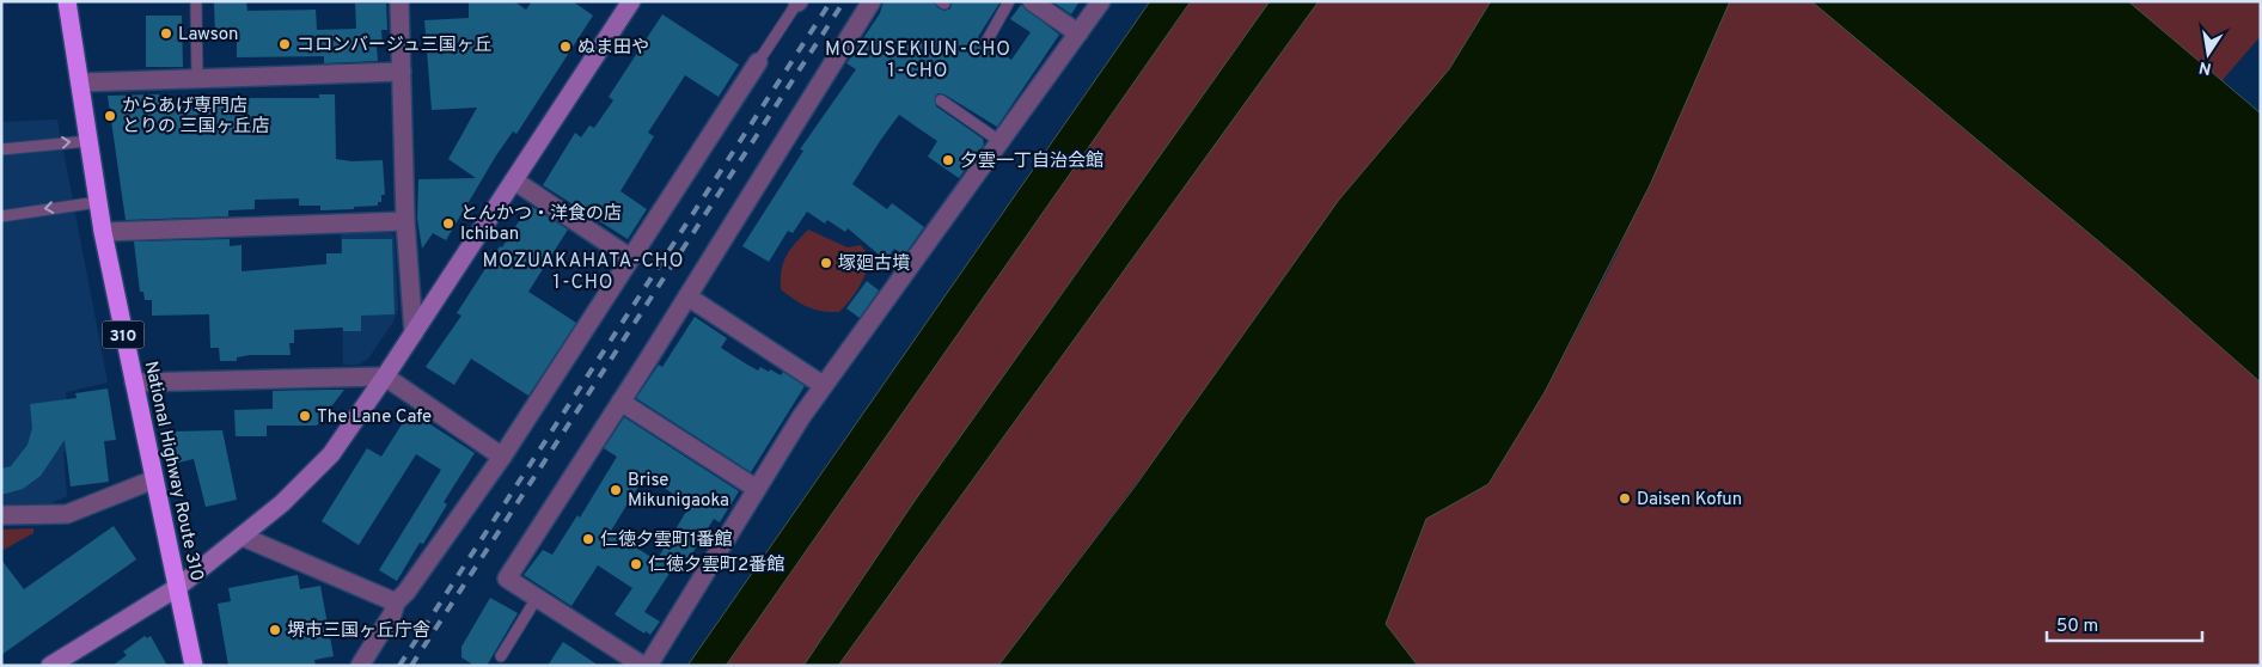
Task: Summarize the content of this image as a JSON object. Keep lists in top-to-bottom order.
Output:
{
  "streets": {
    "highway": ["310", "National Highway Route 310"]
  },
  "districts": ["MOZUSEKIUN-CHO 1-CHO", "MOZUAKAHATA-CHO 1-CHO"],
  "places": [
    "Lawson",
    "コロンバージュ三国ヶ丘",
    "ぬま田や",
    "からあげ専門店 とりの 三国ヶ丘店",
    "夕雲一丁自治会館",
    "とんかつ・洋食の店 Ichiban",
    "塚廻古墳",
    "The Lane Cafe",
    "Brise Mikunigaoka",
    "Daisen Kofun",
    "仁徳夕雲町1番館",
    "仁徳夕雲町2番館",
    "堺市三国ヶ丘庁舎"
  ],
  "scale_bar": "50 m",
  "north": "bottom"
}
